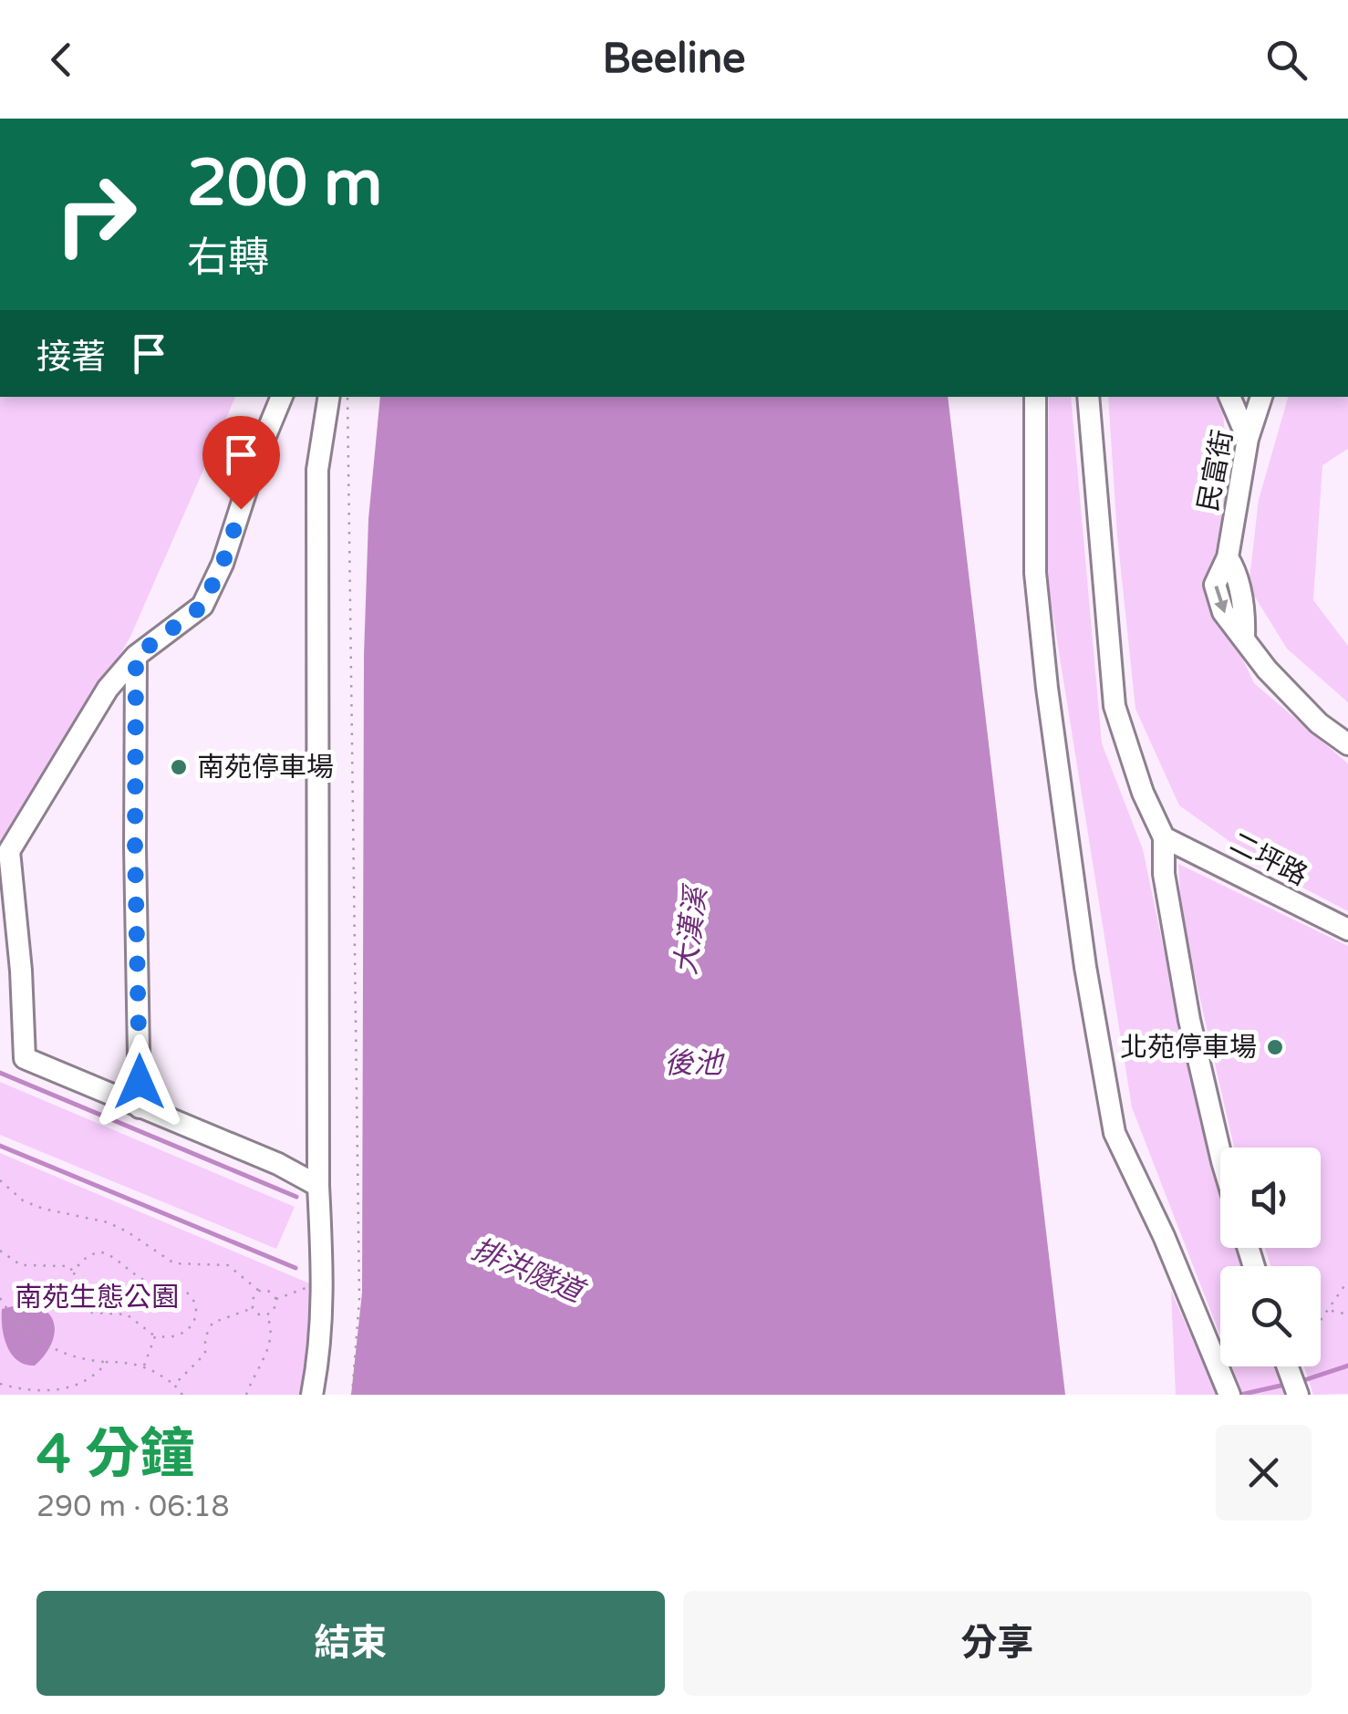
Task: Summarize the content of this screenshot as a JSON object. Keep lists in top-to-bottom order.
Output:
{
  "streets": {
    "street": ["民富街", "二坪路"]
  },
  "water": ["大漢溪", "後池", "排洪隧道"],
  "parks": ["南苑生態公園"],
  "places": ["南苑停車場", "北苑停車場"],
  "page": {
    "header": "Beeline",
    "turn": ["200 m", "右轉"],
    "then": "接著",
    "heading": ["4 分鐘", "290 m · 06:18"],
    "buttons": ["結束", "分享"]
  }
}
